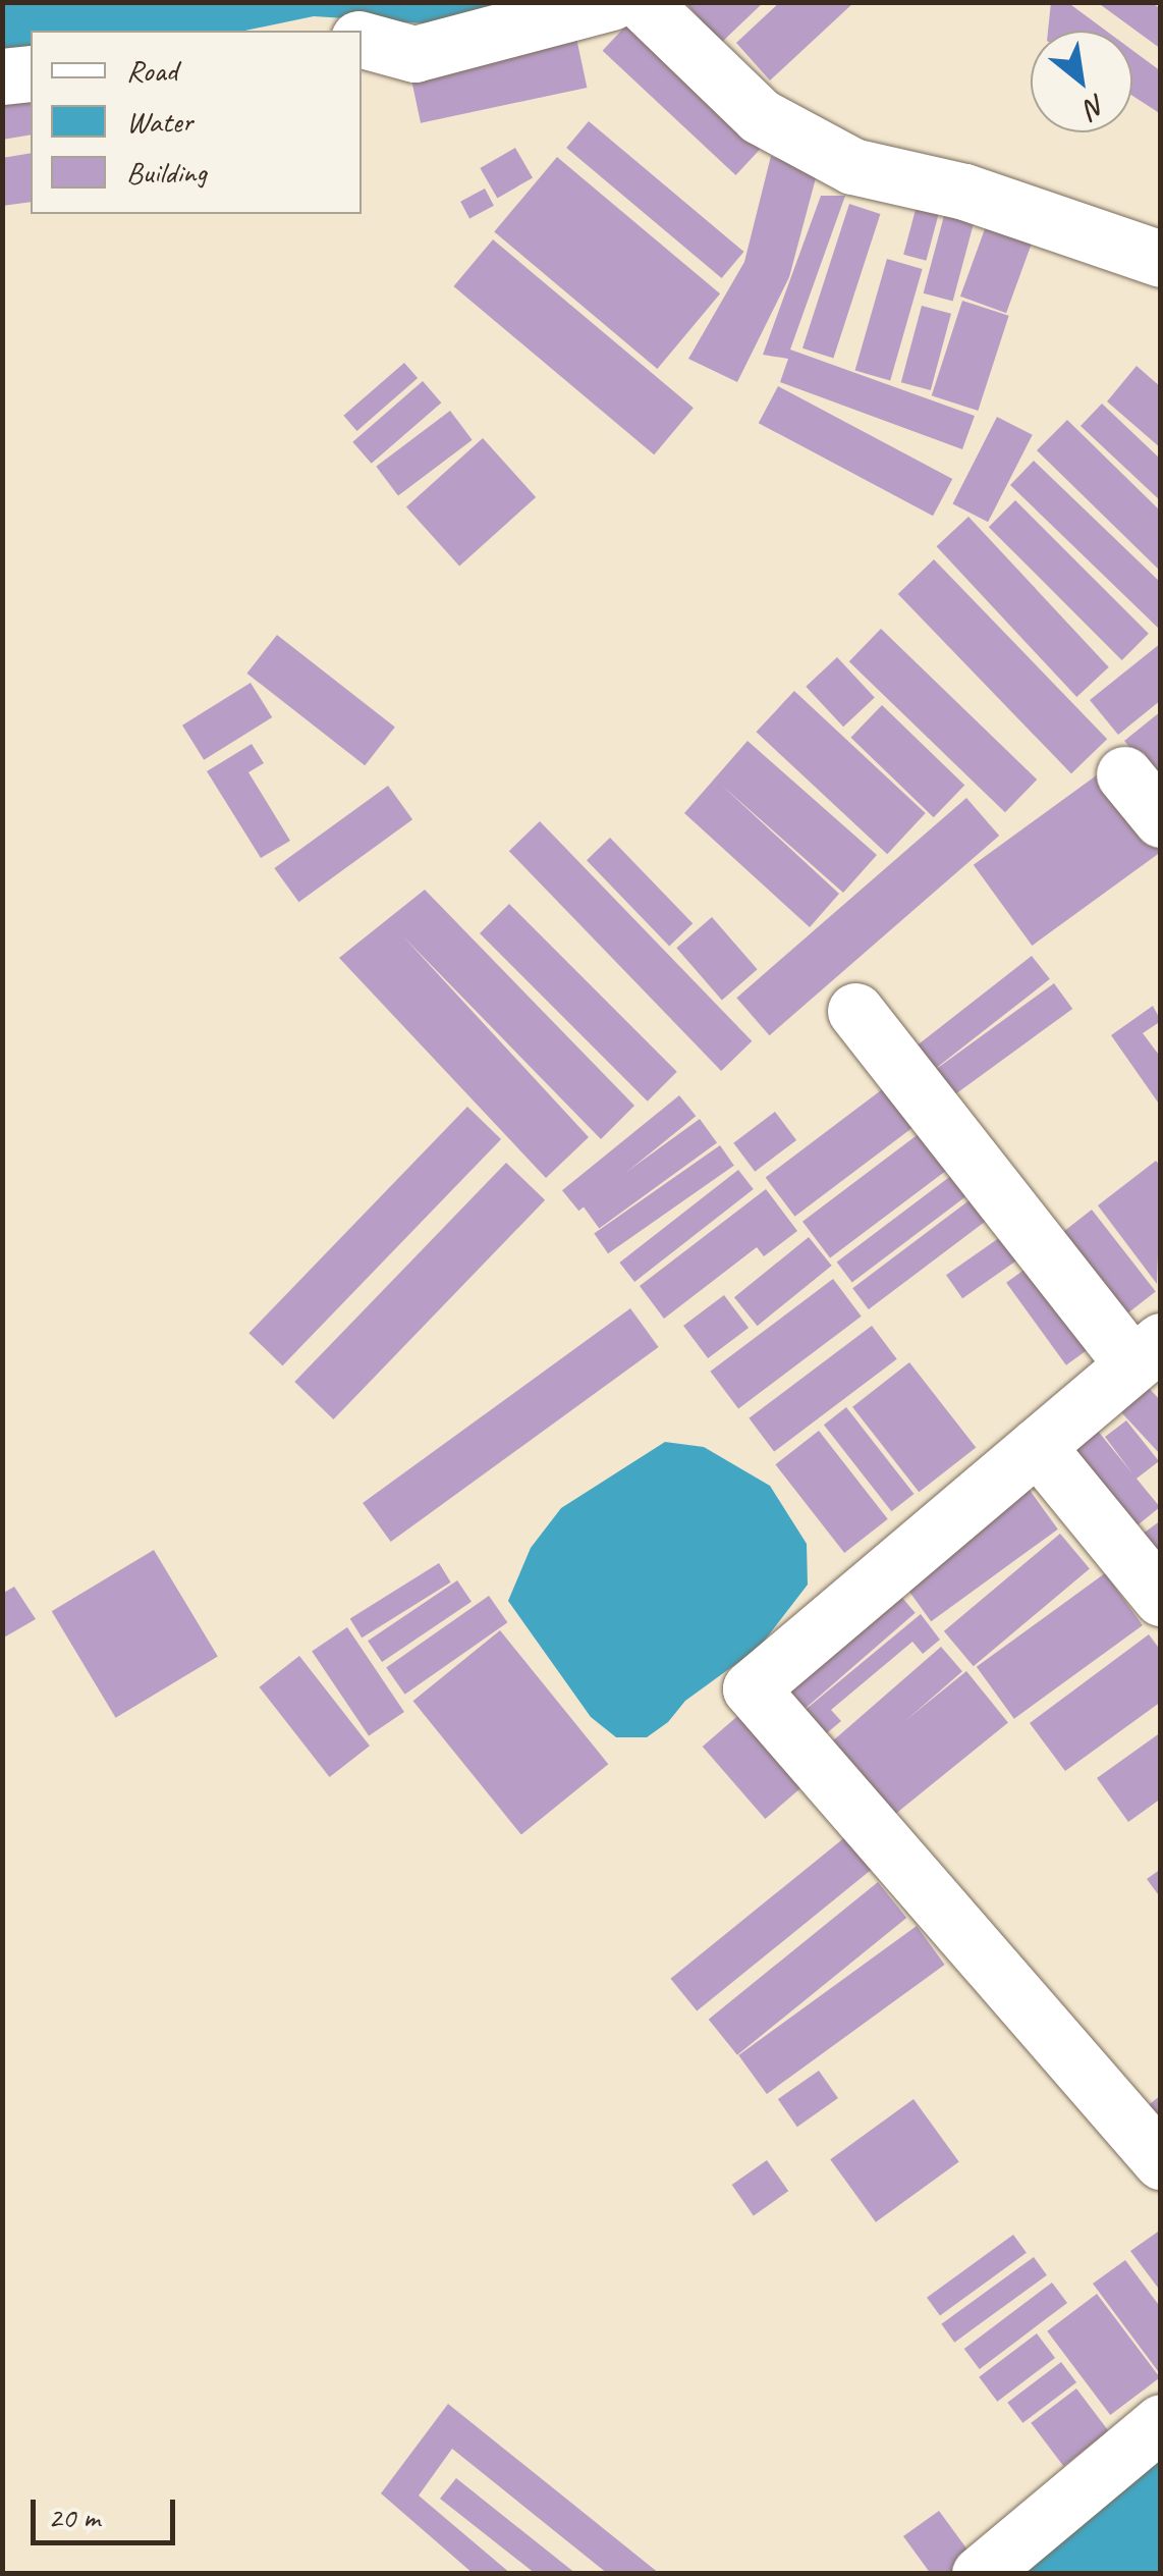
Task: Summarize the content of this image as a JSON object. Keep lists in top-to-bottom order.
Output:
{
  "legend": ["Road", "Water", "Building"],
  "scale_bar": "20 m",
  "north": "bottom right"
}
